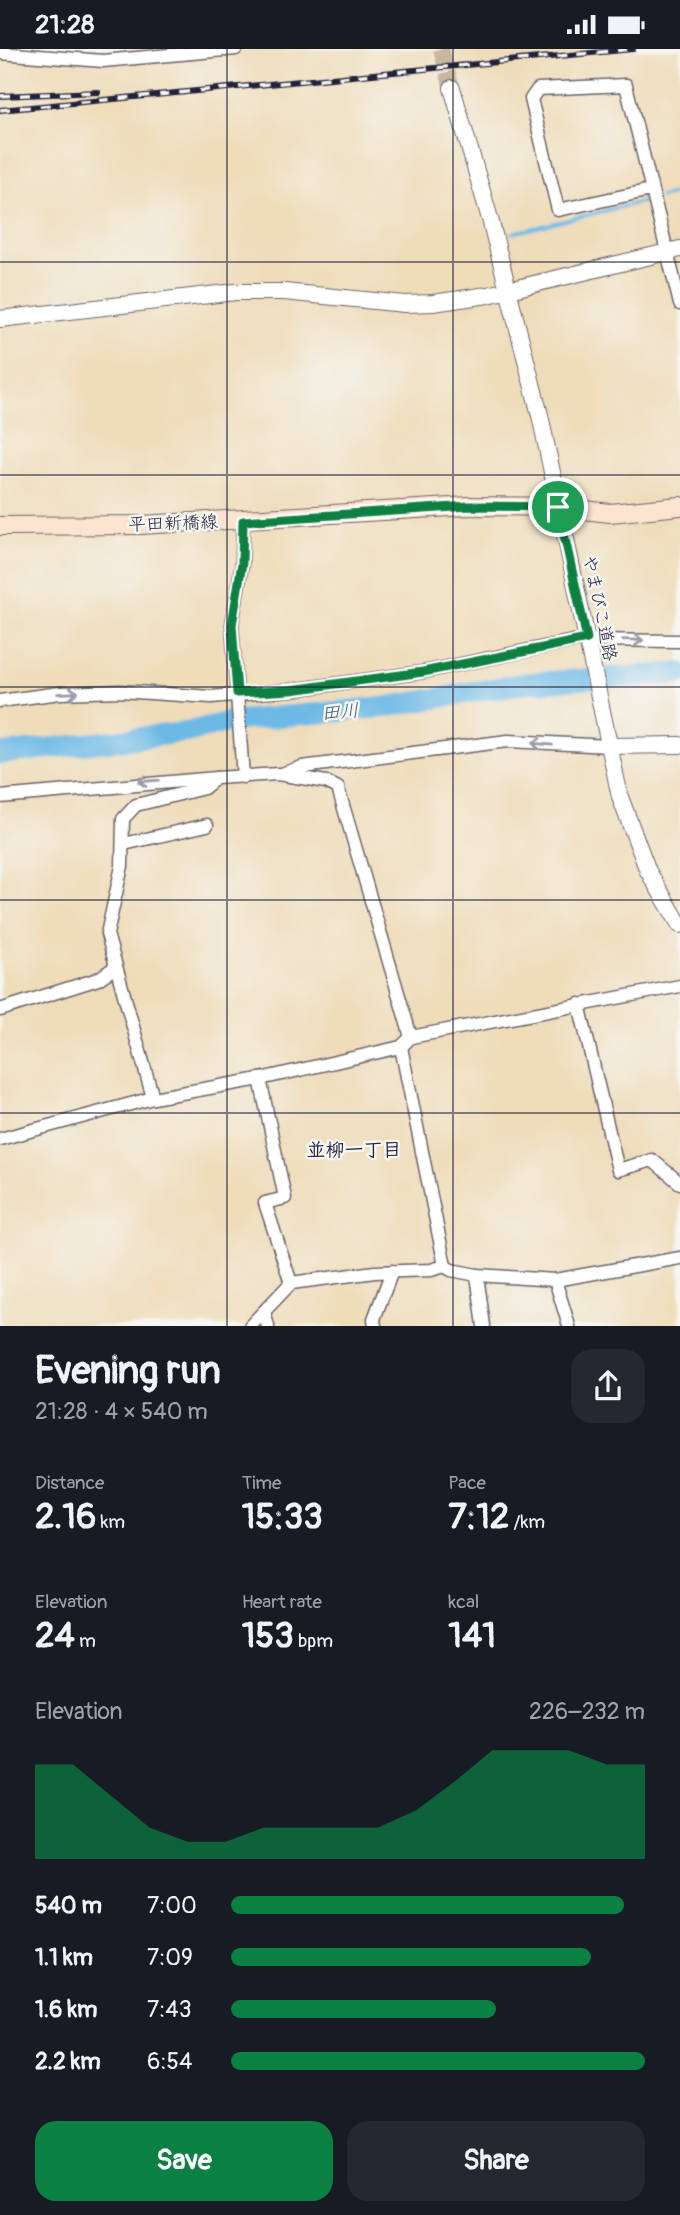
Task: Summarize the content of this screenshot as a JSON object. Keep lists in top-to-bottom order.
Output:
{
  "streets": {
    "main road": ["平田新橋線"],
    "street": ["やまびこ道路"]
  },
  "crossings": [
    ["平田新橋線", "やまびこ道路"]
  ],
  "districts": ["並柳一丁目"],
  "water": ["田川"],
  "page": {
    "status": "21:28",
    "heading": ["Evening run", "21:28 · 4 × 540 m"],
    "stats": [
      ["Distance", "2.16 km"],
      ["Time", "15:33"],
      ["Pace", "7:12 /km"],
      ["Elevation", "24 m"],
      ["Heart rate", "153 bpm"],
      ["kcal", "141"]
    ],
    "chart": ["Elevation", "226–232 m"],
    "list": [
      {
        "name": "540 m",
        "note": "7:00"
      },
      {
        "name": "1.1 km",
        "note": "7:09"
      },
      {
        "name": "1.6 km",
        "note": "7:43"
      },
      {
        "name": "2.2 km",
        "note": "6:54"
      }
    ],
    "buttons": ["Save", "Share"]
  }
}
